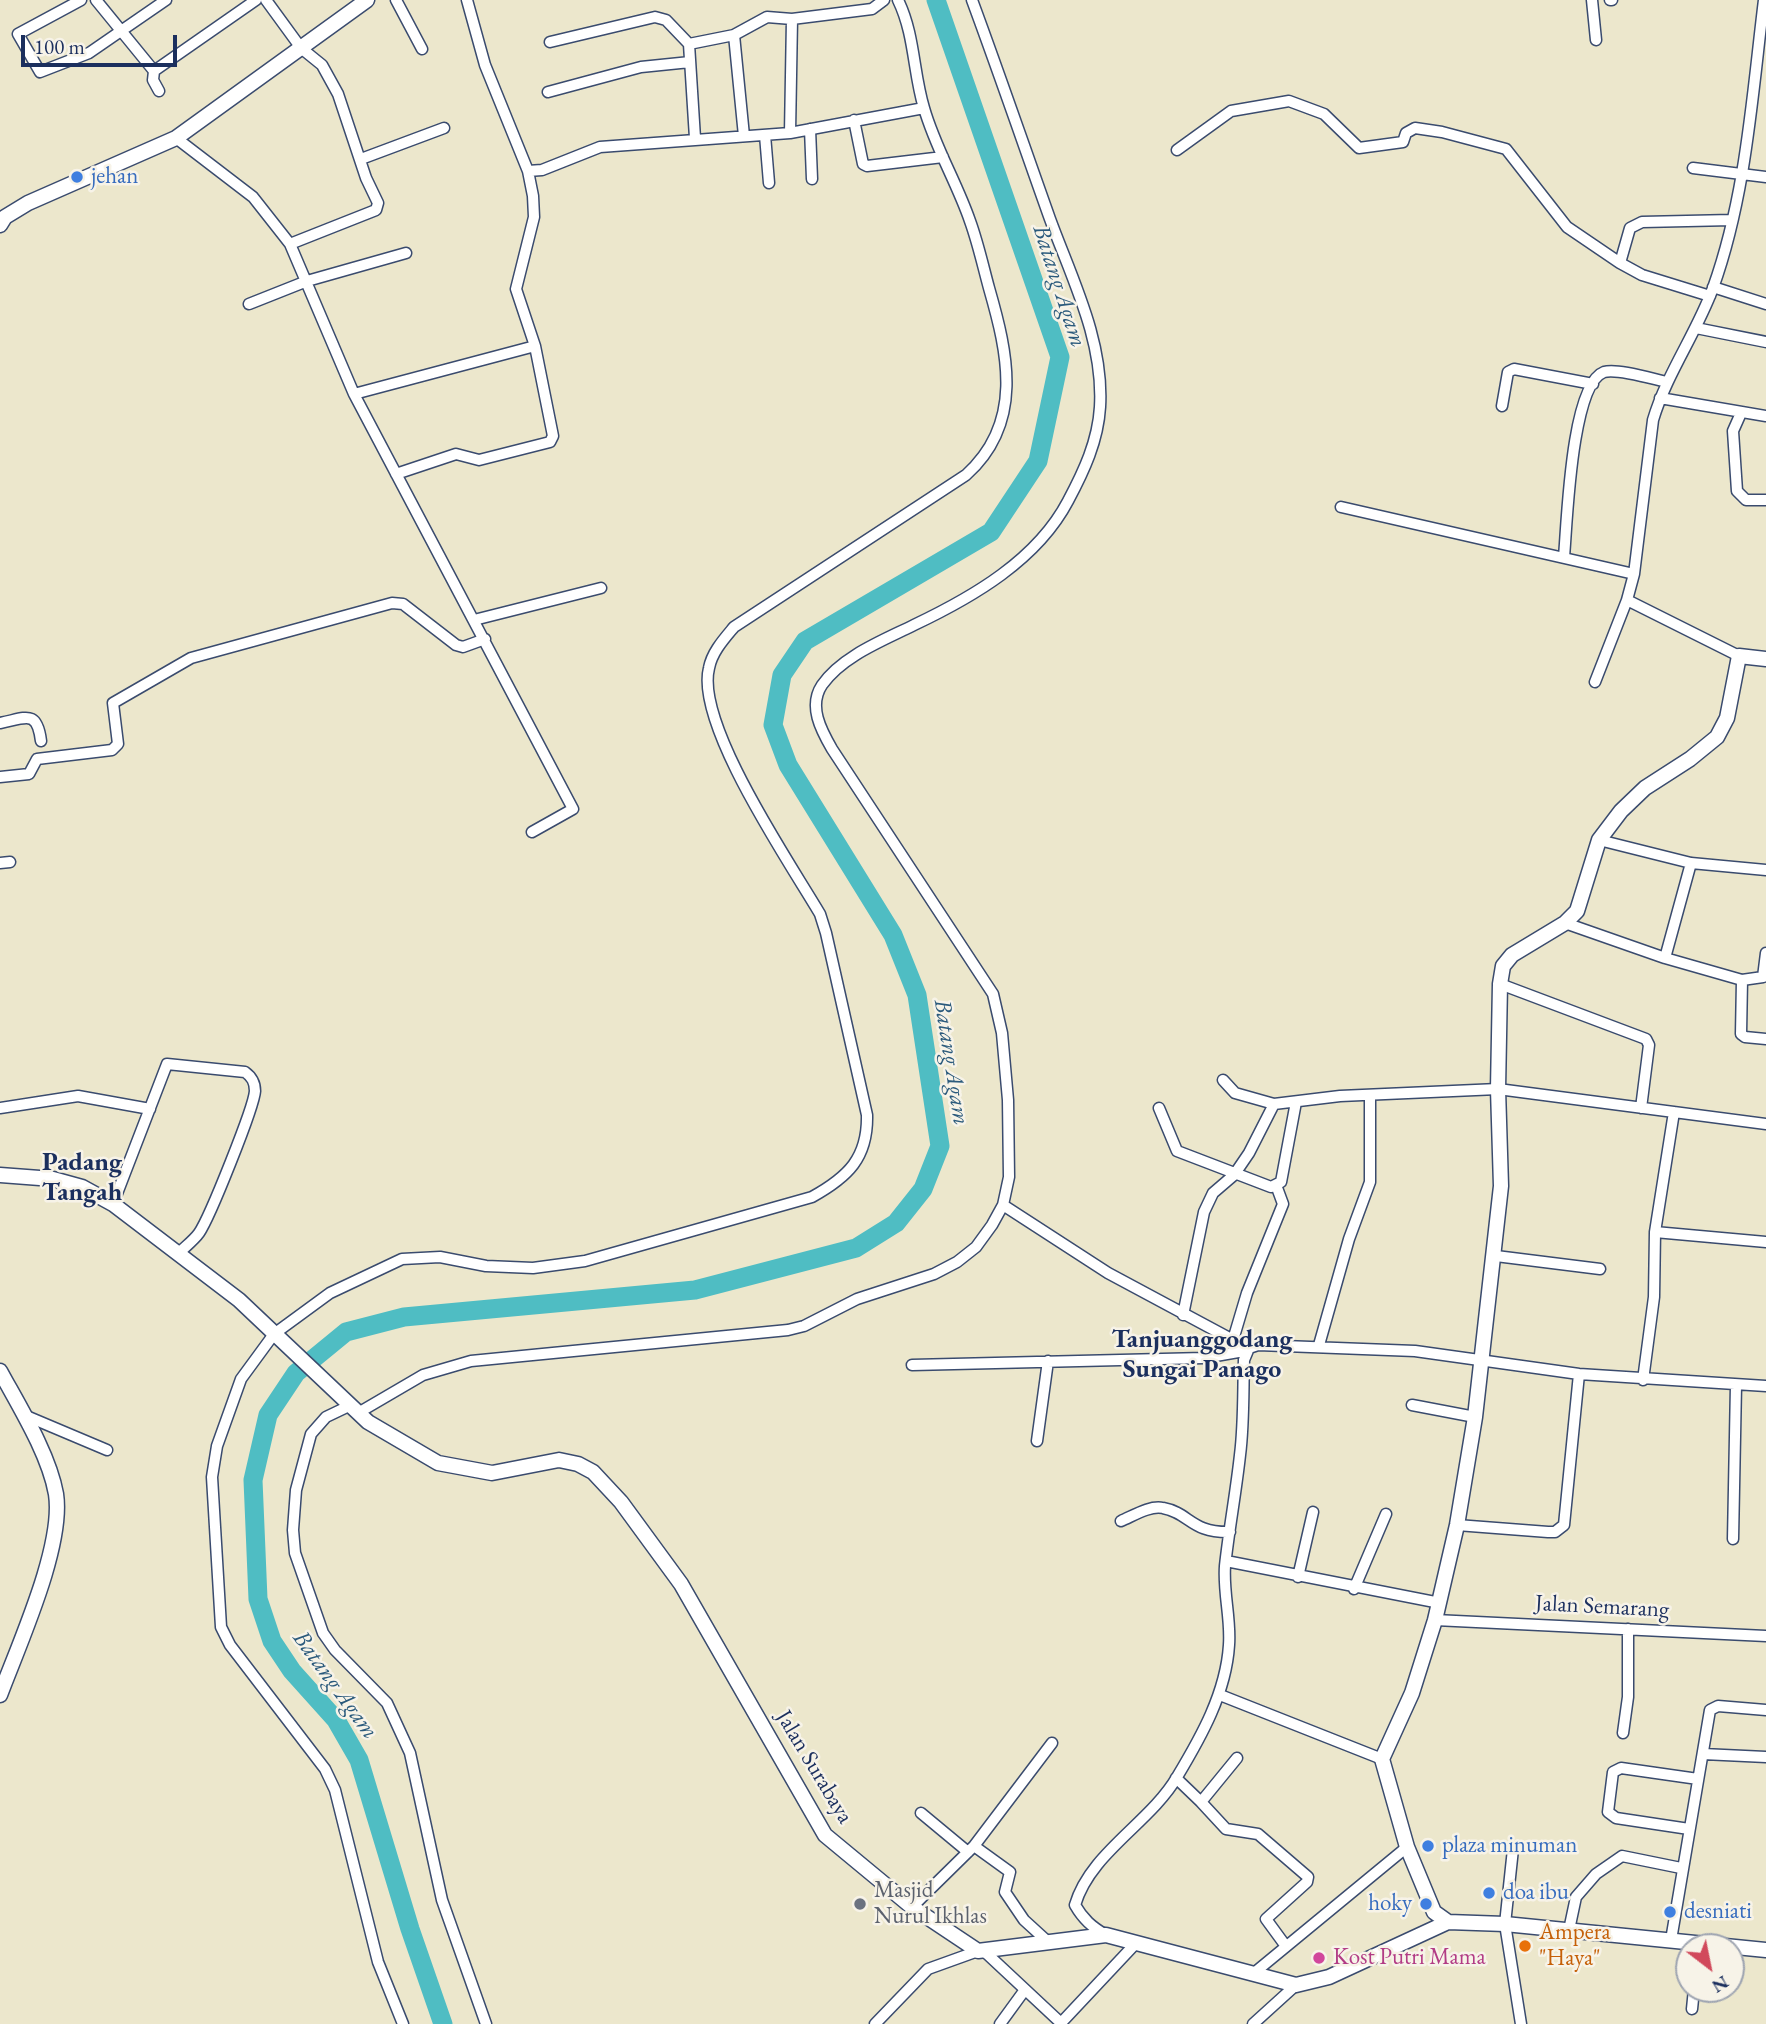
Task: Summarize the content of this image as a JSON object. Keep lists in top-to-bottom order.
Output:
{
  "streets": {
    "street": ["Jalan Semarang", "Jalan Surabaya"]
  },
  "districts": ["Padang Tangah", "Tanjuanggodang Sungai Panago"],
  "water": ["Batang Agam"],
  "places": [
    "jehan",
    "plaza minuman",
    "doa ibu",
    "Masjid Nurul Ikhlas",
    "hoky",
    "desniati",
    "Ampera \"Haya\"",
    "Kost Putri Mama"
  ],
  "scale_bar": "100 m",
  "north": "bottom right"
}
